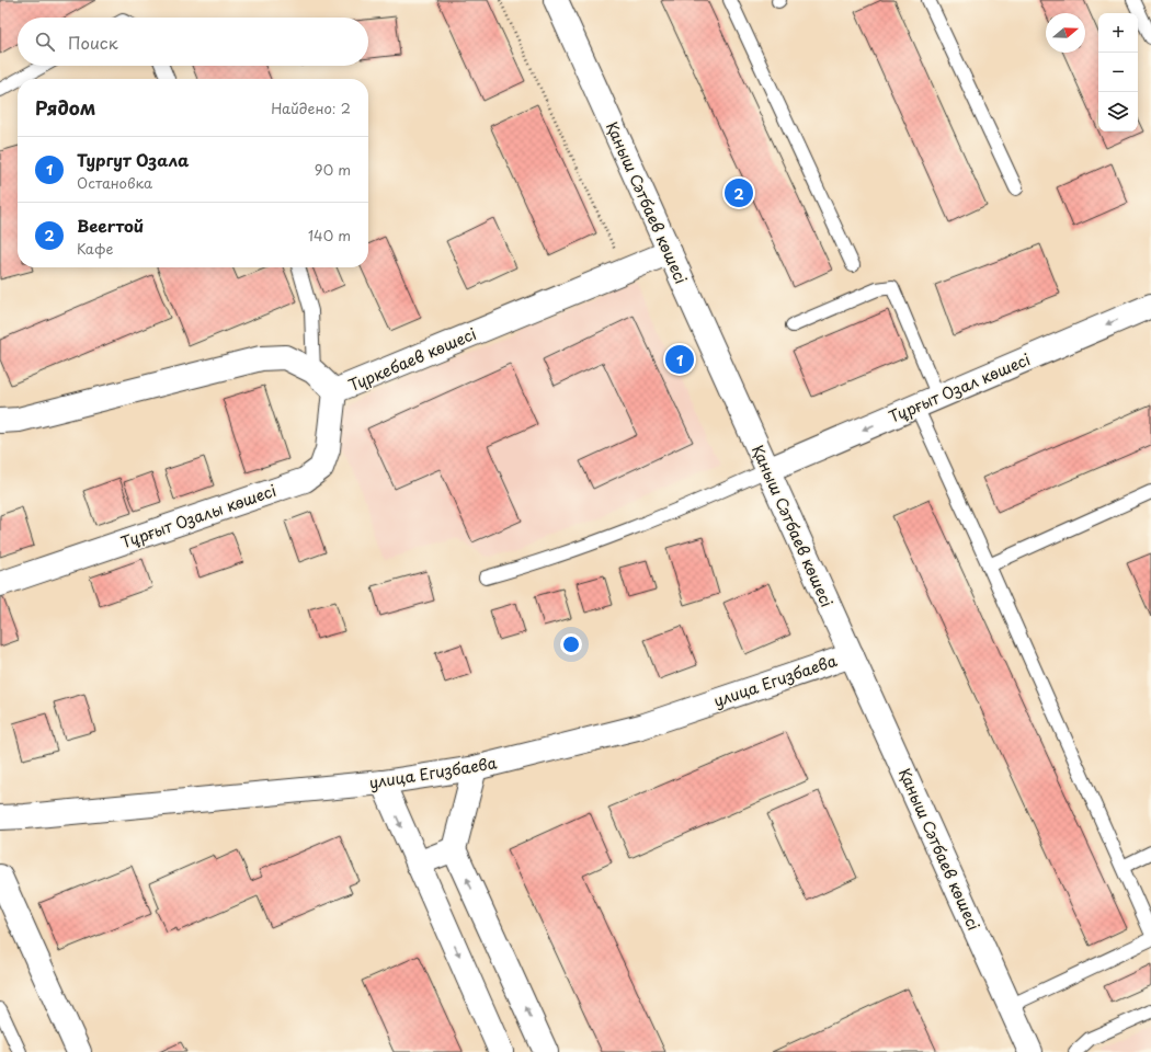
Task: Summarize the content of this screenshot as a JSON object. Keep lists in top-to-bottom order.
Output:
{
  "streets": {
    "street": [
      "Қаныш Сәтбаев көшесі",
      "Түркебаев көшесі",
      "Тұрғыт Озал көшесі",
      "Тұрғыт Озалы көшесі",
      "улица Егизбаева"
    ]
  },
  "crossings": [
    ["Қаныш Сәтбаев көшесі", "Түркебаев көшесі"],
    ["Қаныш Сәтбаев көшесі", "Тұрғыт Озал көшесі"],
    ["Қаныш Сәтбаев көшесі", "улица Егизбаева"],
    ["Түркебаев көшесі", "Тұрғыт Озалы көшесі"]
  ],
  "one_way": ["Тұрғыт Озал көшесі"],
  "north": "right",
  "page": {
    "map_buttons": ["+", "−"],
    "search": "Поиск",
    "heading": ["Рядом", "Найдено: 2"],
    "list": [
      {
        "mark": "1",
        "name": "Тургут Озала",
        "note": "Остановка",
        "value": "90 m"
      },
      {
        "mark": "2",
        "name": "Beerтой",
        "note": "Кафе",
        "value": "140 m"
      }
    ],
    "pins": ["2", "1"]
  }
}
